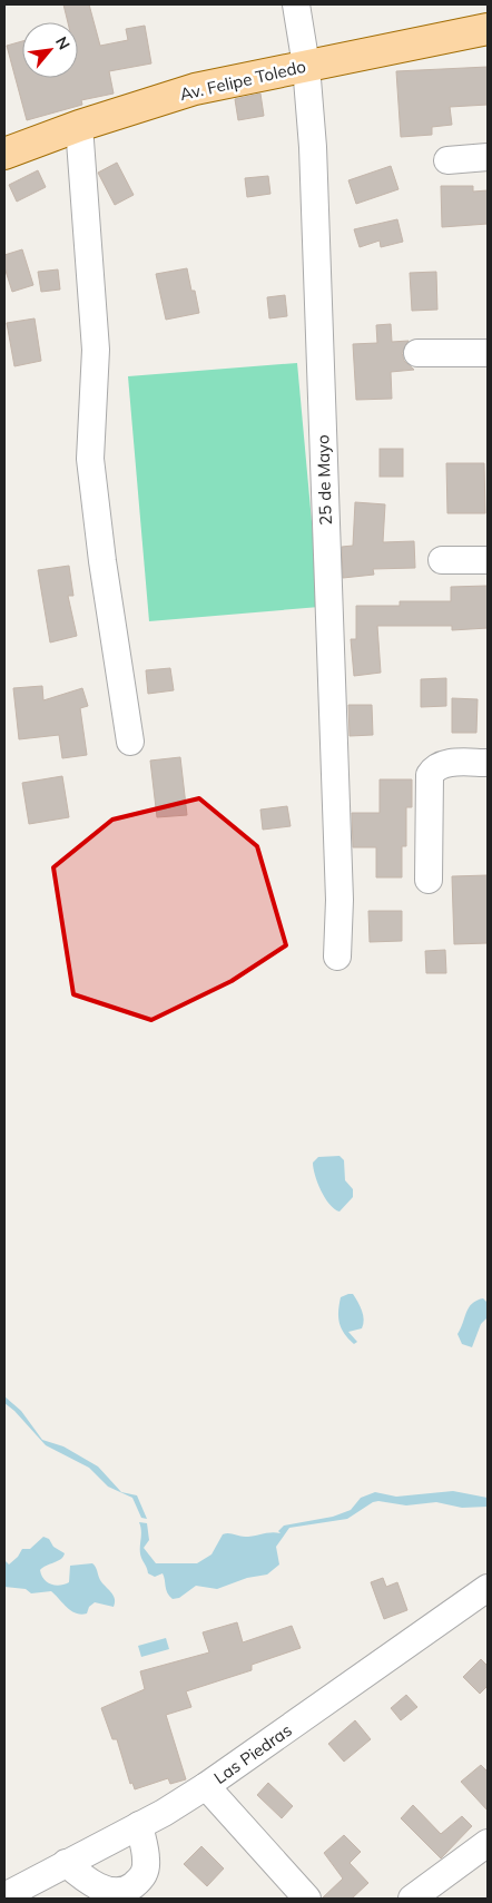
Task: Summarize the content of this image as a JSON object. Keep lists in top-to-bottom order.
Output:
{
  "streets": {
    "main road": ["Av. Felipe Toledo"],
    "street": ["25 de Mayo", "Las Piedras"]
  },
  "crossings": [
    ["Av. Felipe Toledo", "25 de Mayo"]
  ],
  "north": "top right"
}
